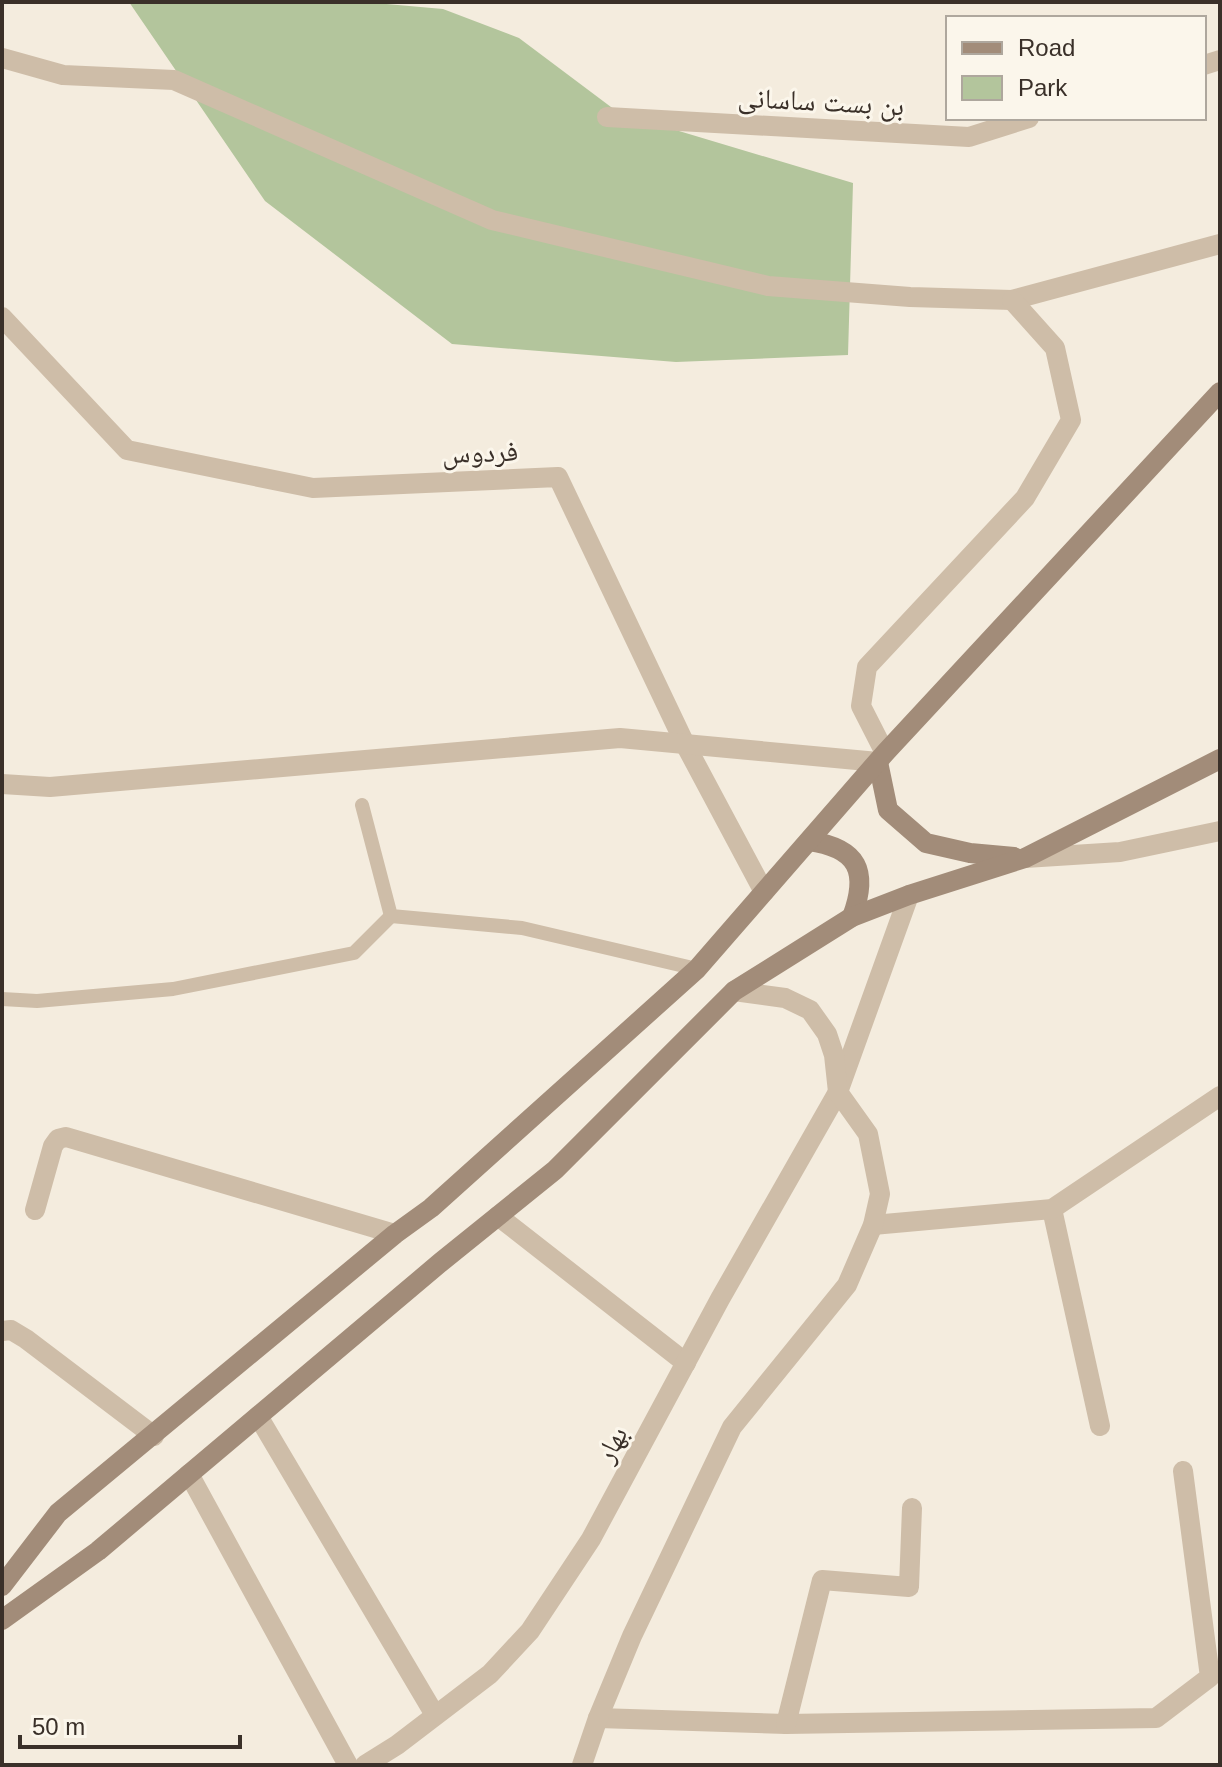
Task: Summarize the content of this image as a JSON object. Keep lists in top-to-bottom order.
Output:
{
  "streets": {
    "street": ["بن بست ساسانی", "فردوس", "بهار"]
  },
  "legend": ["Road", "Park"],
  "scale_bar": "50 m"
}
